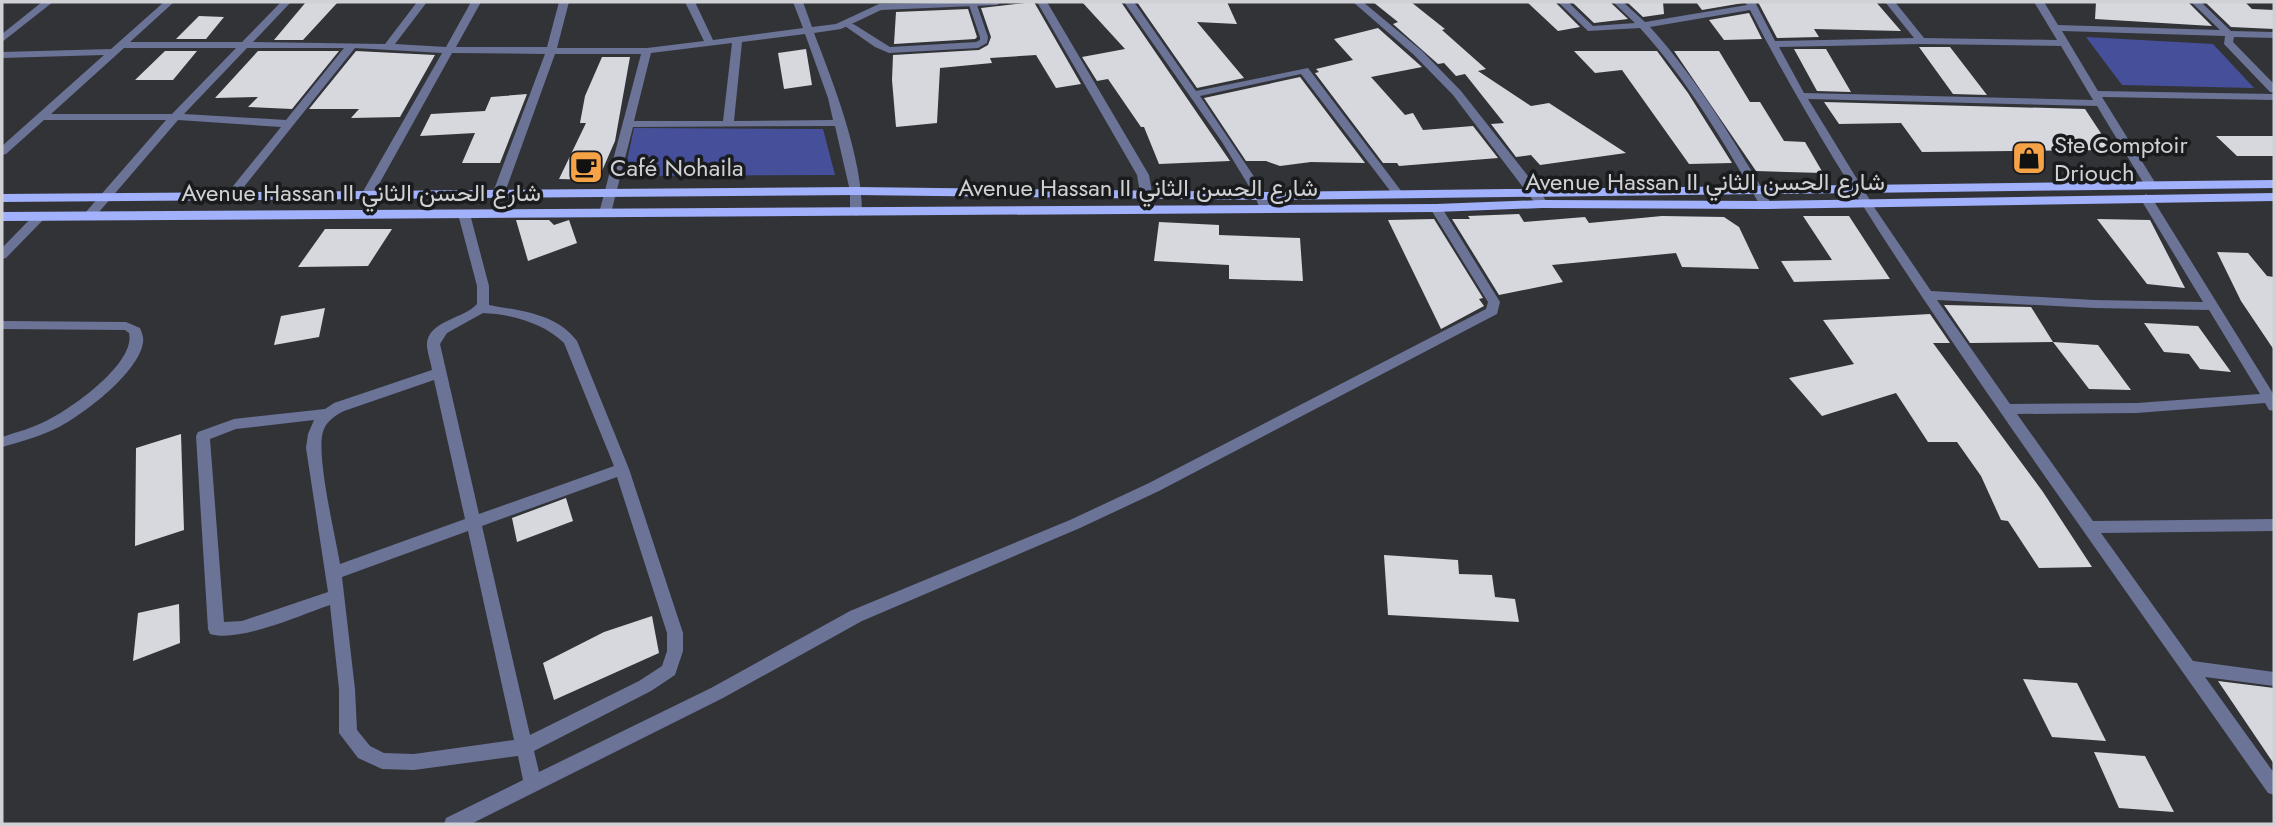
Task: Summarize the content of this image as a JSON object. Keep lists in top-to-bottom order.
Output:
{
  "streets": {
    "main road": ["Avenue Hassan II شارع الحسن الثاني"]
  },
  "places": {
    "shop": ["Ste Comptoir Driouch"],
    "cafe": ["Café Nohaila"]
  }
}
